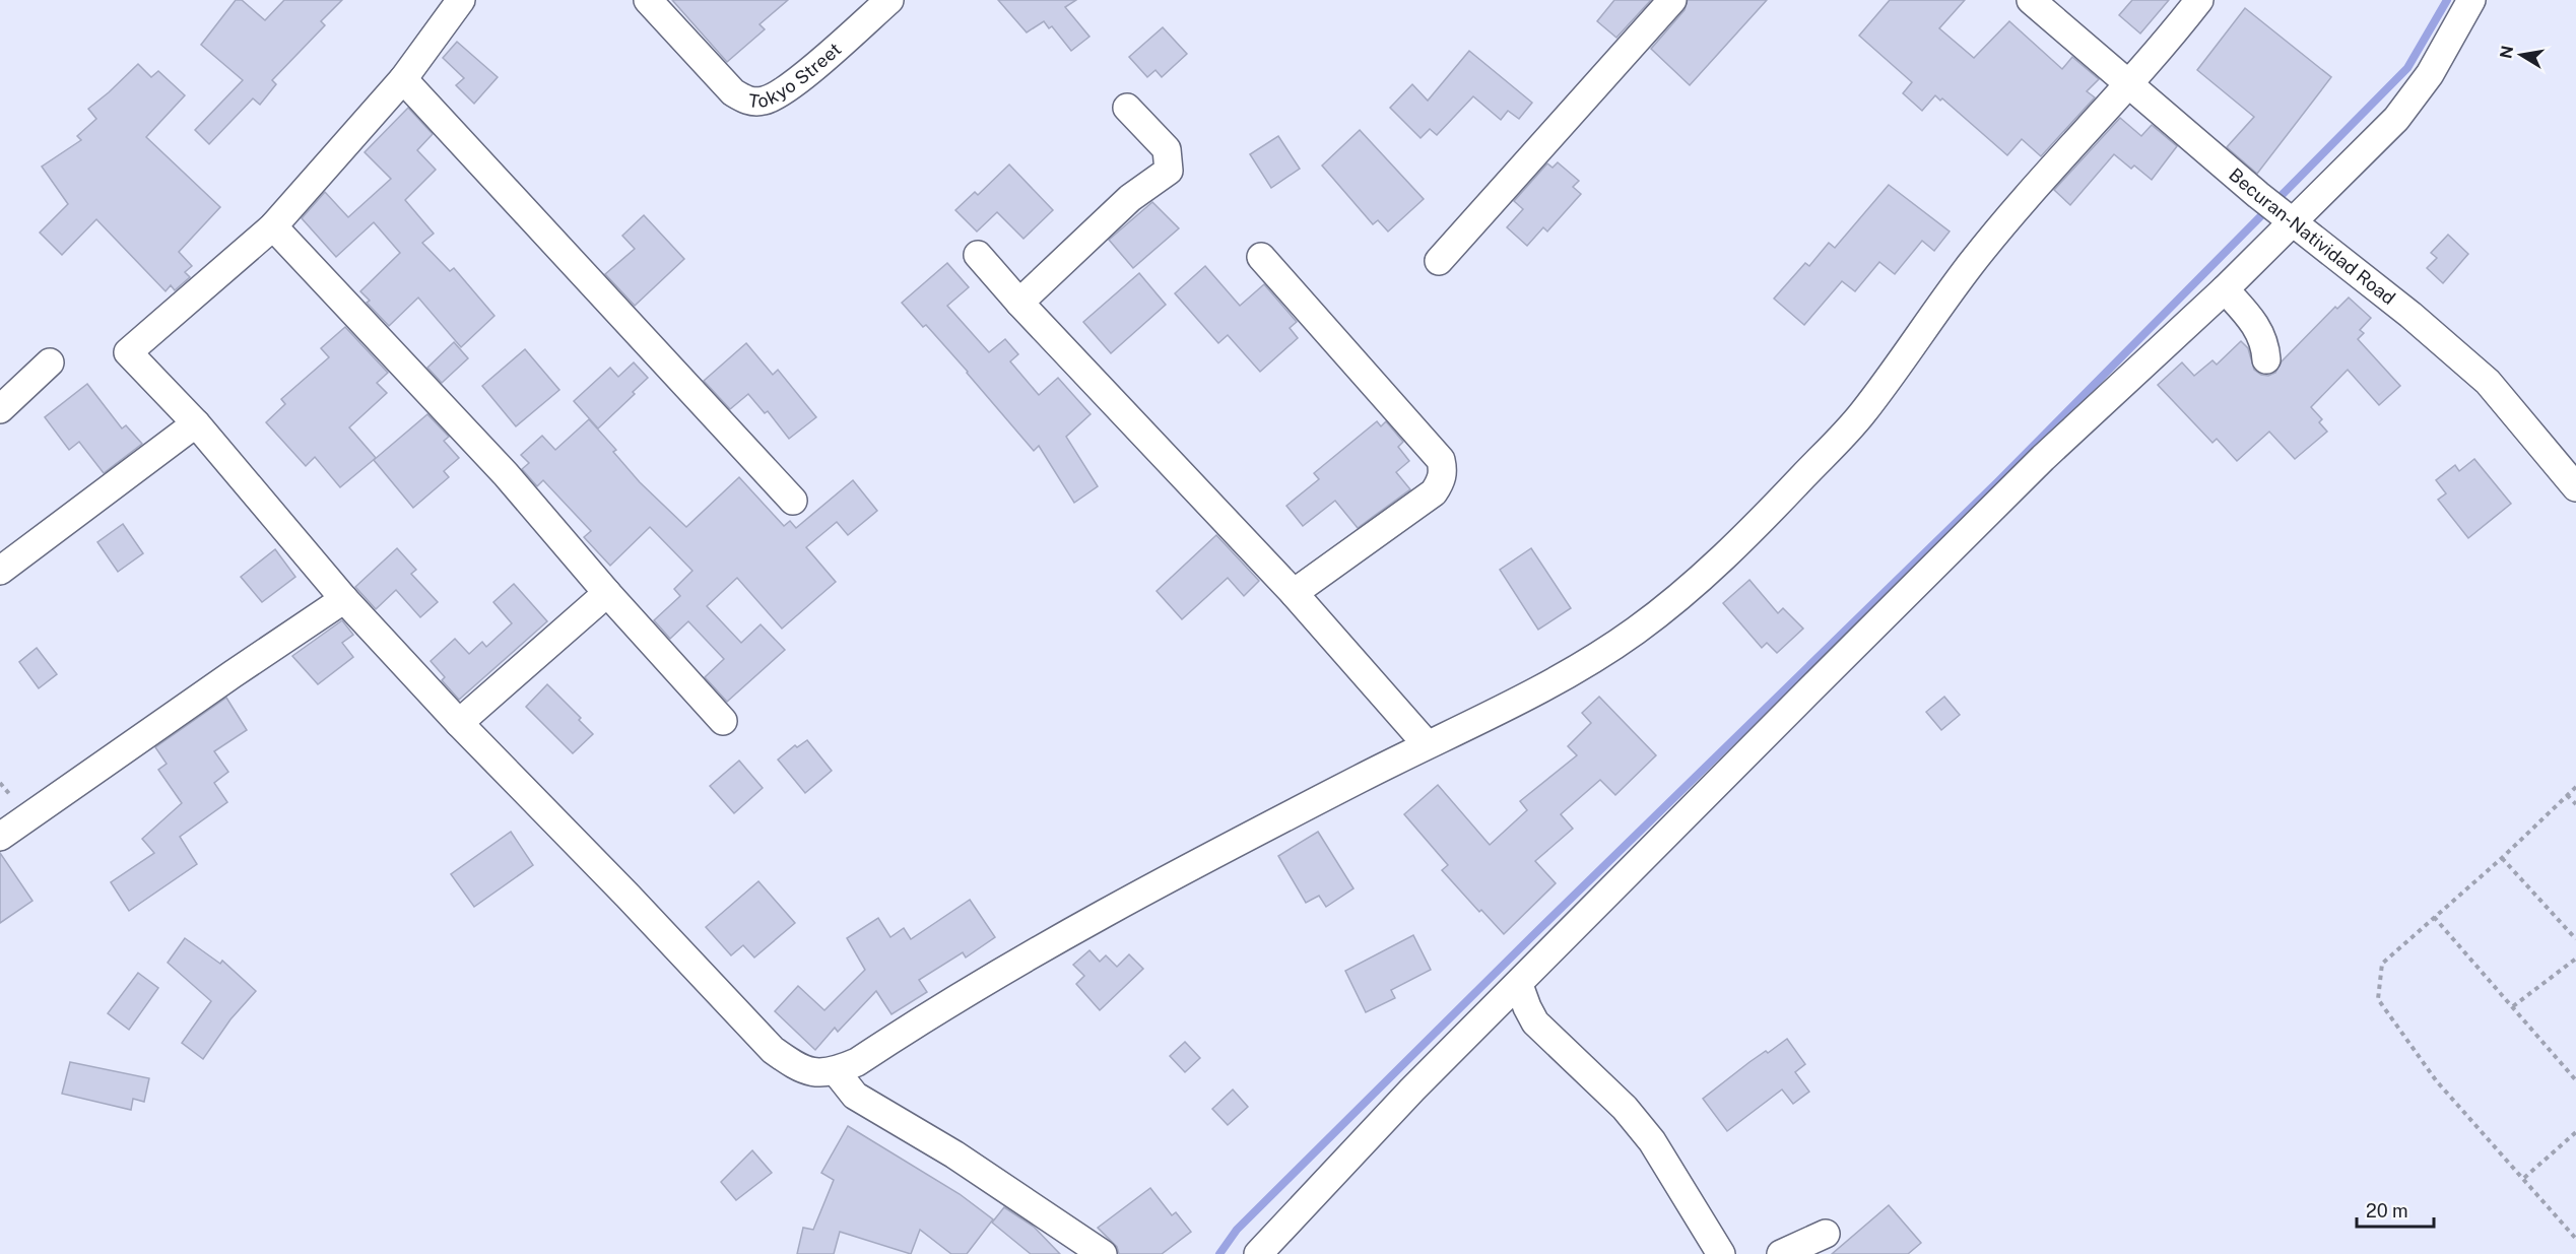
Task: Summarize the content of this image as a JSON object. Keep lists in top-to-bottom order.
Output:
{
  "streets": {
    "street": ["Tokyo Street", "Becuran-Natividad Road"]
  },
  "scale_bar": "20 m",
  "north": "left"
}
